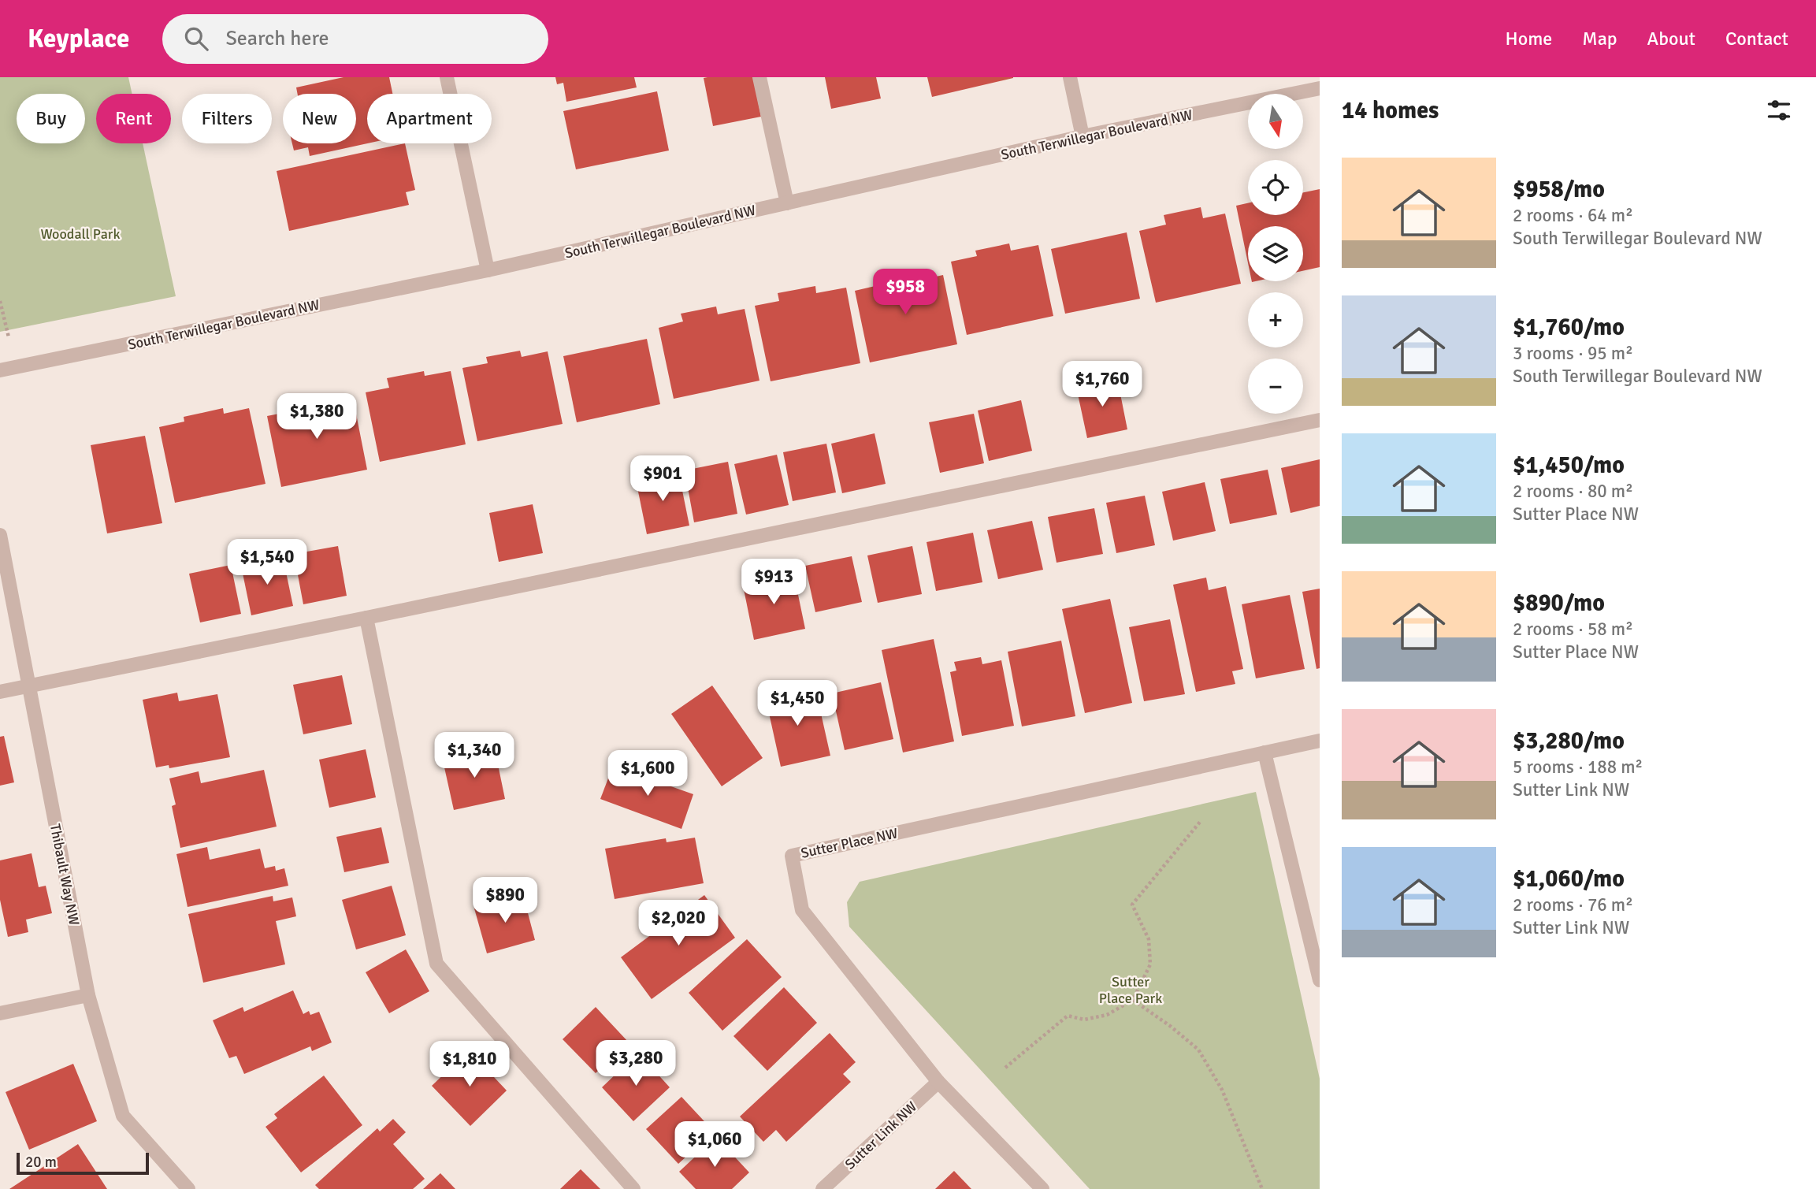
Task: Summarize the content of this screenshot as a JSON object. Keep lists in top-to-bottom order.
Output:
{
  "streets": {
    "street": [
      "South Terwillegar Boulevard NW",
      "Sutter Place NW",
      "Thibault Way NW",
      "Sutter Link NW"
    ]
  },
  "crossings": [
    ["Sutter Place NW", "Sutter Link NW"]
  ],
  "parks": ["Woodall Park", "Sutter Place Park"],
  "scale_bar": "20 m",
  "north": "bottom",
  "page": {
    "header": "Keyplace",
    "search": "Search here",
    "nav": [
      "Home",
      "Map",
      "About",
      "Contact"
    ],
    "heading": "14 homes",
    "map_buttons": ["+", "−"],
    "chip": [
      "Buy",
      "Rent",
      "Filters",
      "New",
      "Apartment"
    ],
    "list": [
      {
        "name": "$958/mo",
        "note": "2 rooms · 64 m² · South Terwillegar Boulevard NW"
      },
      {
        "name": "$1,760/mo",
        "note": "3 rooms · 95 m² · South Terwillegar Boulevard NW"
      },
      {
        "name": "$1,450/mo",
        "note": "2 rooms · 80 m² · Sutter Place NW"
      },
      {
        "name": "$890/mo",
        "note": "2 rooms · 58 m² · Sutter Place NW"
      },
      {
        "name": "$3,280/mo",
        "note": "5 rooms · 188 m² · Sutter Link NW"
      },
      {
        "name": "$1,060/mo",
        "note": "2 rooms · 76 m² · Sutter Link NW"
      }
    ],
    "price": [
      "$958",
      "$1,760",
      "$1,380",
      "$901",
      "$1,540",
      "$913",
      "$1,450",
      "$1,340",
      "$1,600",
      "$890",
      "$2,020",
      "$3,280",
      "$1,810",
      "$1,060"
    ],
    "scale": "20 m"
  }
}
